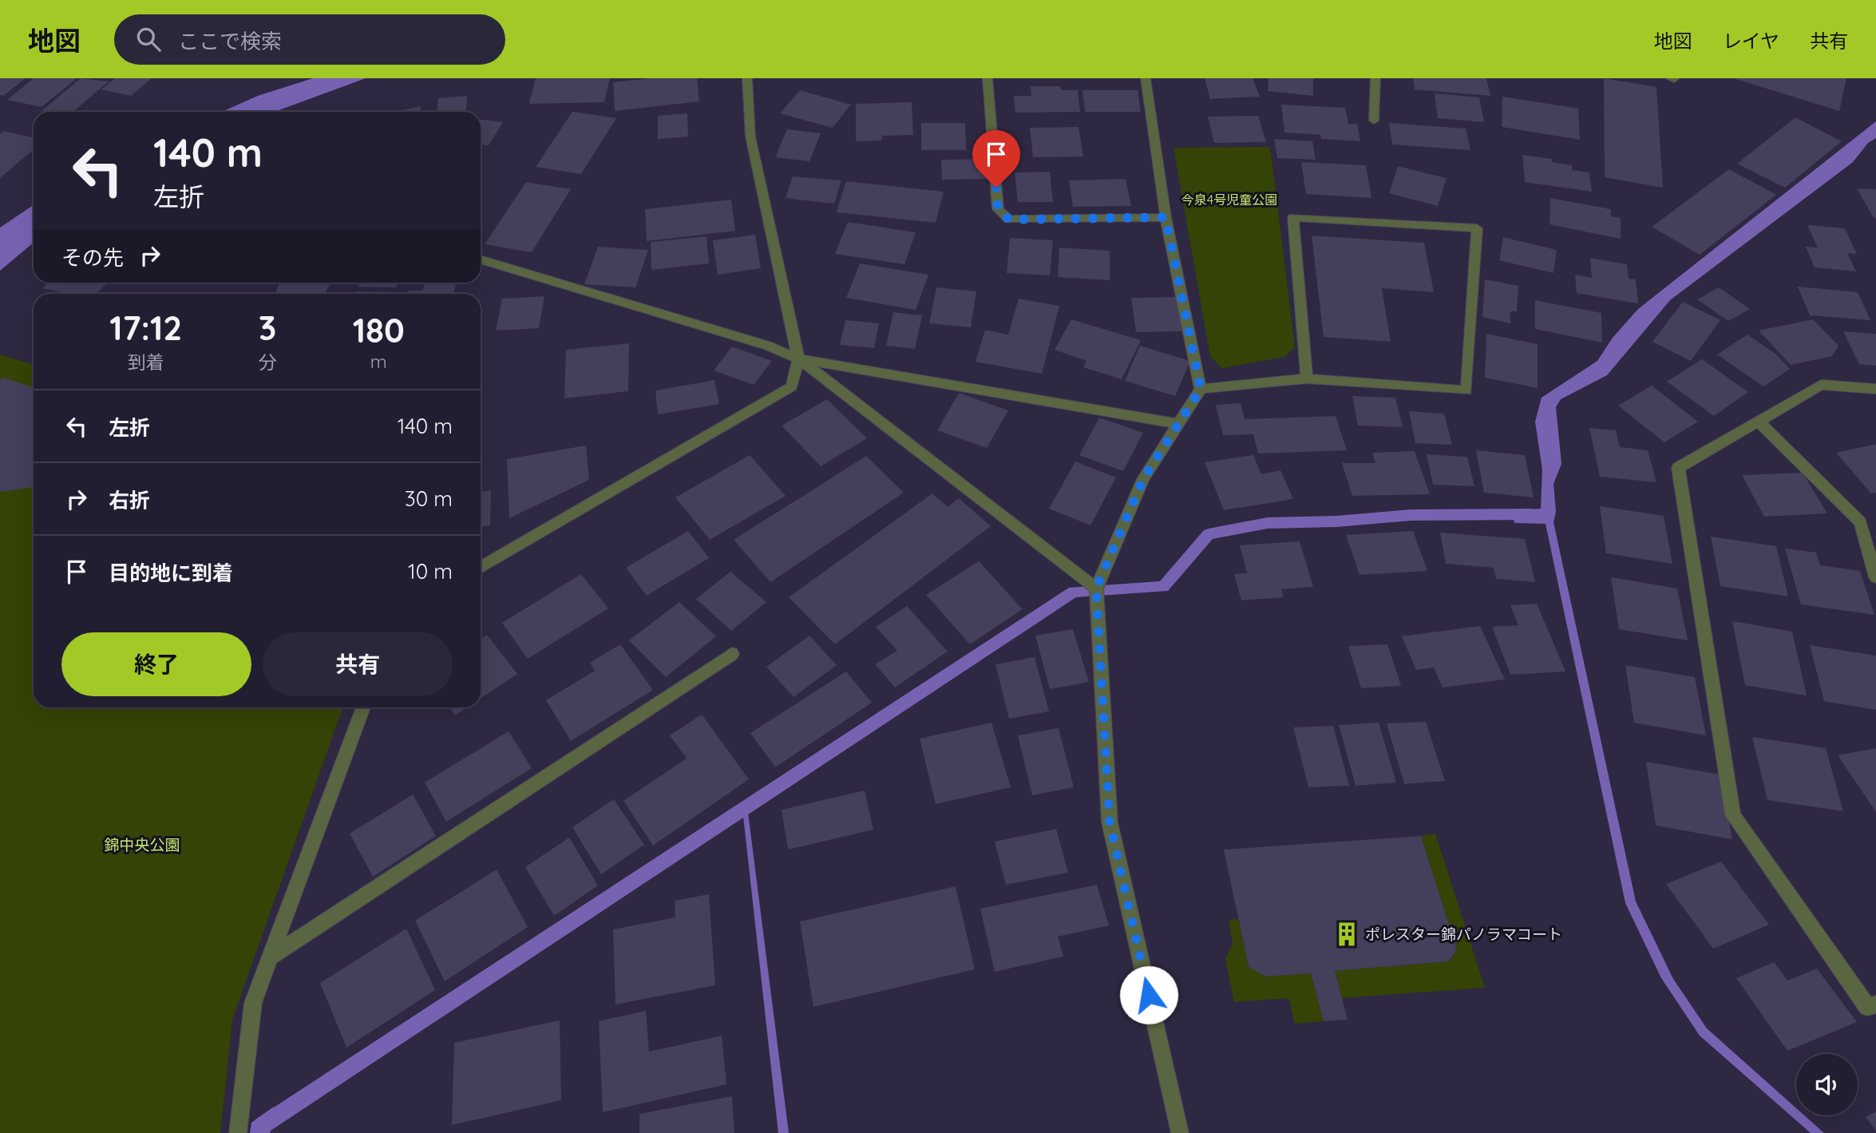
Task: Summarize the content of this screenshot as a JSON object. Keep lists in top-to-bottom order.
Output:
{
  "parks": ["今泉4号児童公園", "錦中央公園"],
  "places": {
    "building": ["ポレスター錦パノラマコート"]
  },
  "page": {
    "header": "地図",
    "search": "ここで検索",
    "nav": ["地図", "レイヤ", "共有"],
    "turn": ["140 m", "左折"],
    "then": "その先",
    "eta": [
      "17:12",
      "到着",
      "3",
      "分",
      "180",
      "m"
    ],
    "list": [
      {
        "name": "左折",
        "value": "140 m"
      },
      {
        "name": "右折",
        "value": "30 m"
      },
      {
        "name": "目的地に到着",
        "value": "10 m"
      }
    ],
    "buttons": ["終了", "共有"]
  }
}
